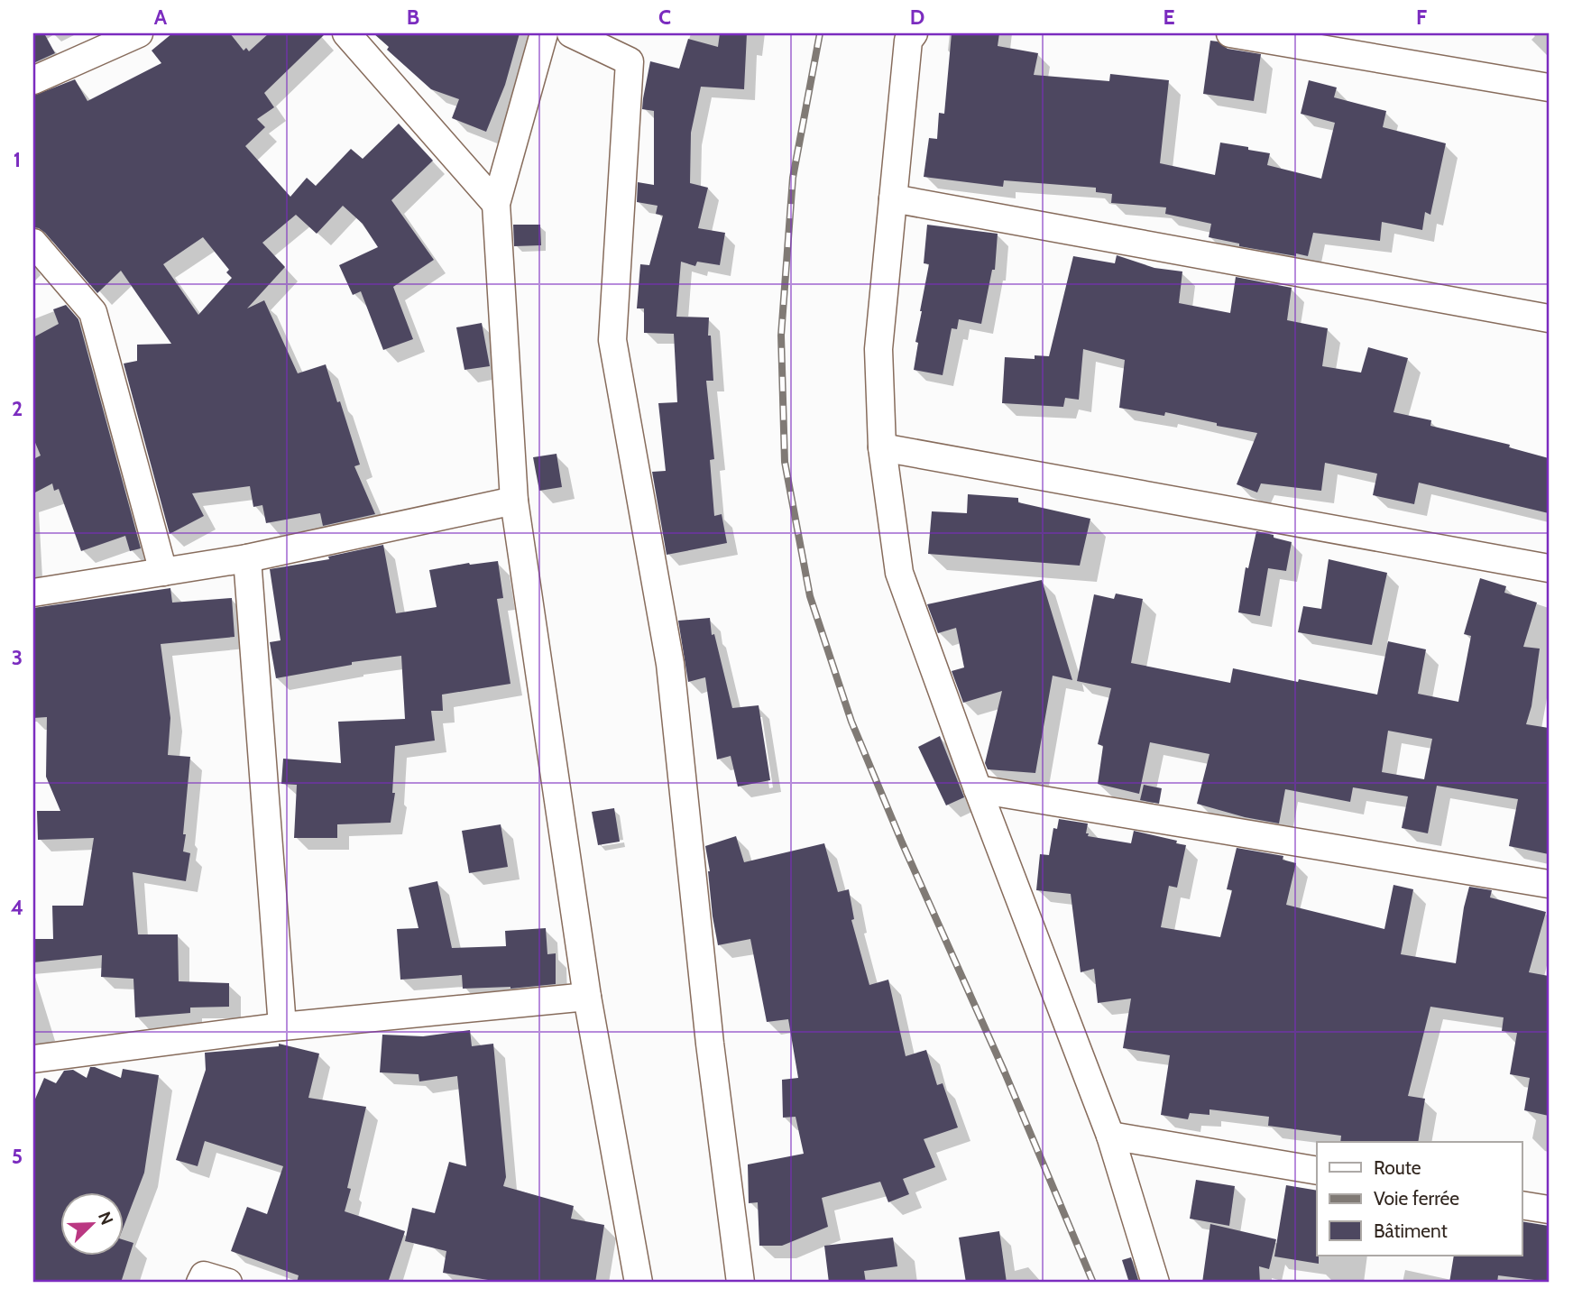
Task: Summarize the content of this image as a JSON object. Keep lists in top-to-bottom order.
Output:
{
  "legend": ["Route", "Voie ferrée", "Bâtiment"],
  "north": "top right",
  "grid": {
    "columns": [
      "A",
      "B",
      "C",
      "D",
      "E",
      "F"
    ],
    "rows": [
      "1",
      "2",
      "3",
      "4",
      "5"
    ]
  }
}
